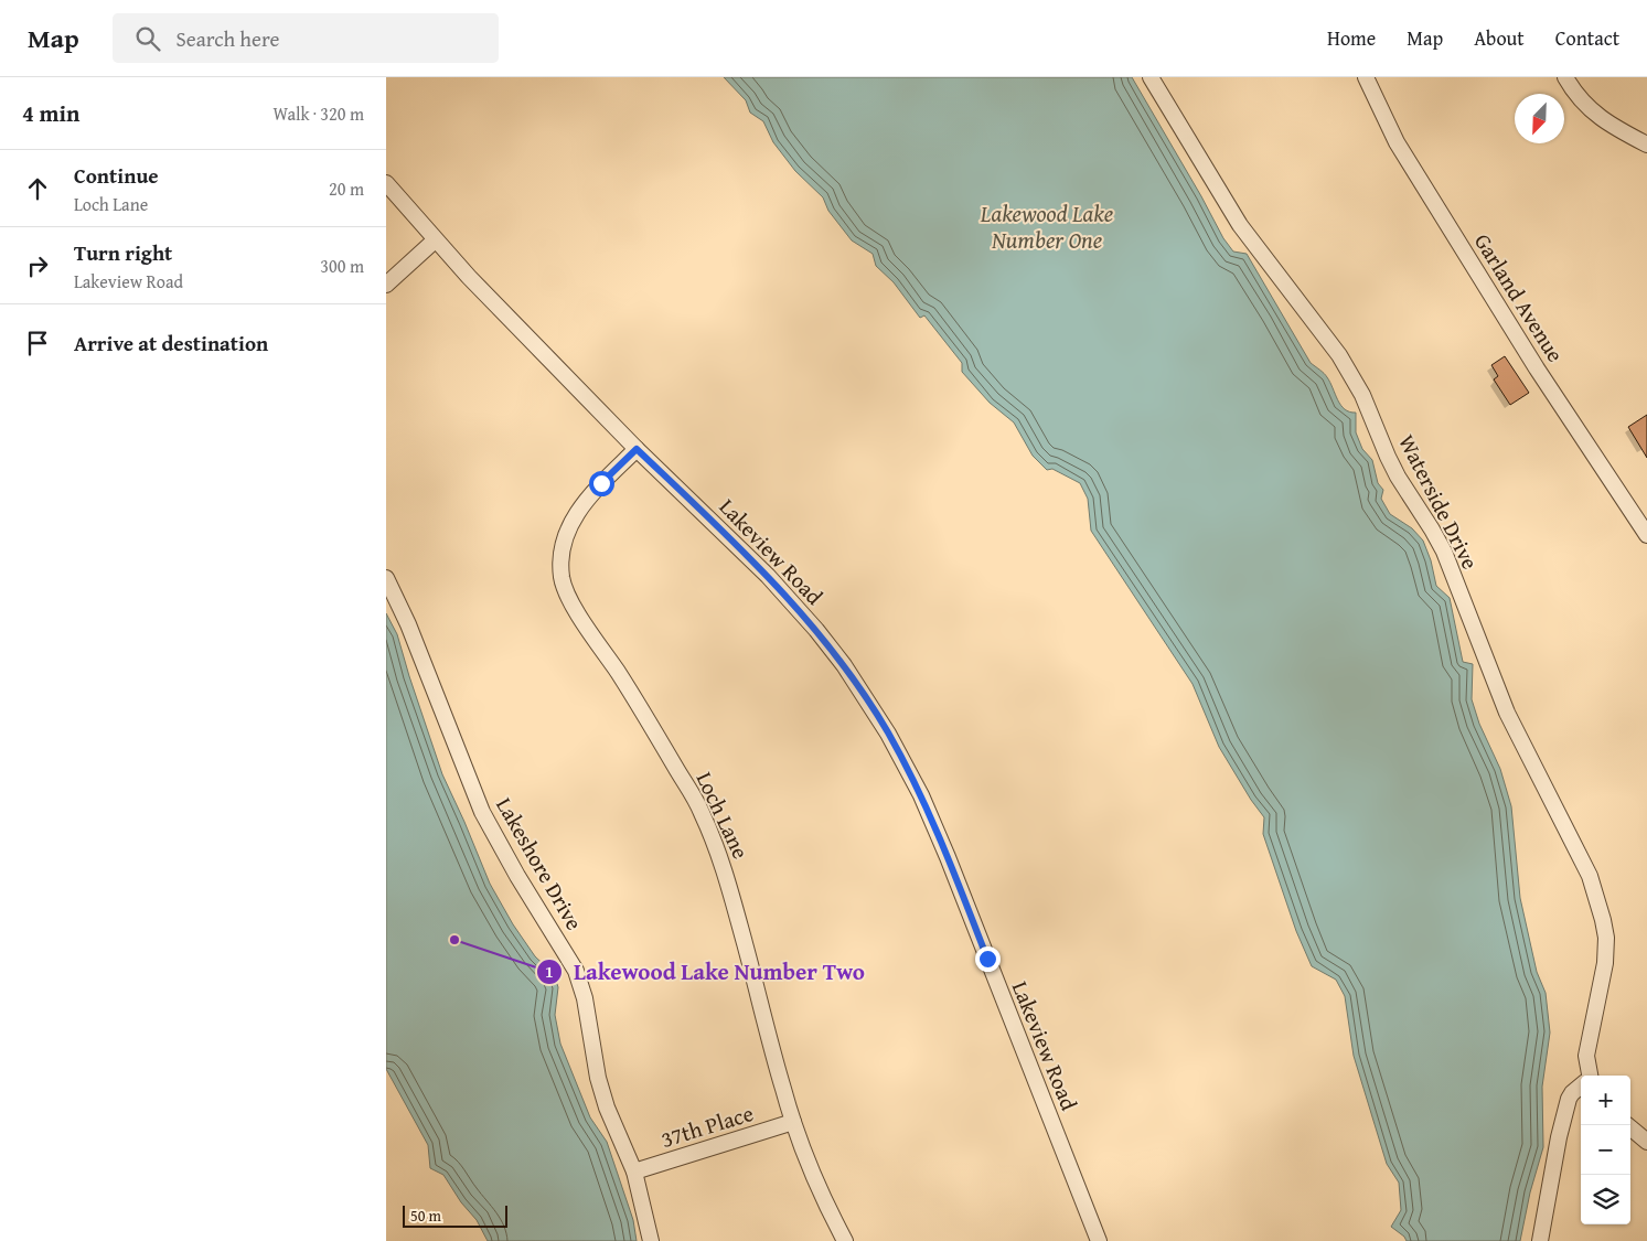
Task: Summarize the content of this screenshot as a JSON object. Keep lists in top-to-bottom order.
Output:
{
  "streets": {
    "street": [
      "Garland Avenue",
      "Waterside Drive",
      "Lakeview Road",
      "Loch Lane",
      "Lakeshore Drive",
      "37th Place"
    ]
  },
  "crossings": [
    ["Lakeview Road", "Loch Lane"],
    ["Loch Lane", "37th Place"],
    ["Lakeshore Drive", "37th Place"]
  ],
  "water": ["Lakewood Lake Number One"],
  "places": ["Lakewood Lake Number Two"],
  "scale_bar": "50 m",
  "north": "bottom left",
  "page": {
    "header": "Map",
    "search": "Search here",
    "nav": [
      "Home",
      "Map",
      "About",
      "Contact"
    ],
    "heading": ["4 min", "Walk · 320 m"],
    "list": [
      ["Continue", "Loch Lane", "20 m"],
      ["Turn right", "Lakeview Road", "300 m"],
      "Arrive at destination"
    ],
    "map_buttons": ["+", "−"],
    "scale": "50 m"
  }
}
